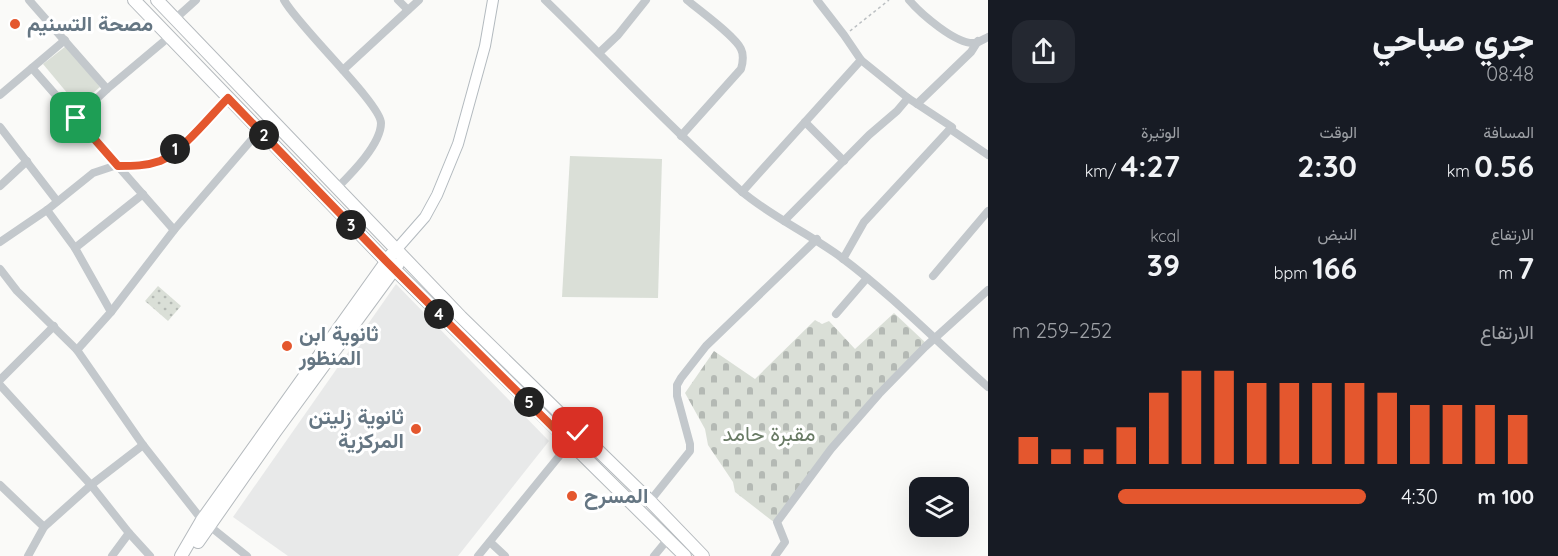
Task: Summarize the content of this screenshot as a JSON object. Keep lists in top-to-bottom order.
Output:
{
  "parks": ["مقبرة حامد"],
  "places": [
    "مصحة التسنيم",
    "ثانوية ابن المنظور",
    "ثانوية زليتن المركزية",
    "المسرح"
  ],
  "page": {
    "heading": ["جري صباحي", "08:48"],
    "stats": [
      ["المسافة", "0.56 km"],
      ["الوقت", "2:30"],
      ["الوتيرة", "4:27 /km"],
      ["الارتفاع", "7 m"],
      ["النبض", "166 bpm"],
      ["kcal", "39"]
    ],
    "pins": [
      "2",
      "1",
      "3",
      "4",
      "5"
    ],
    "chart": ["الارتفاع", "252–259 m"],
    "list": [
      {
        "name": "100 m",
        "note": "4:30"
      }
    ]
  }
}
